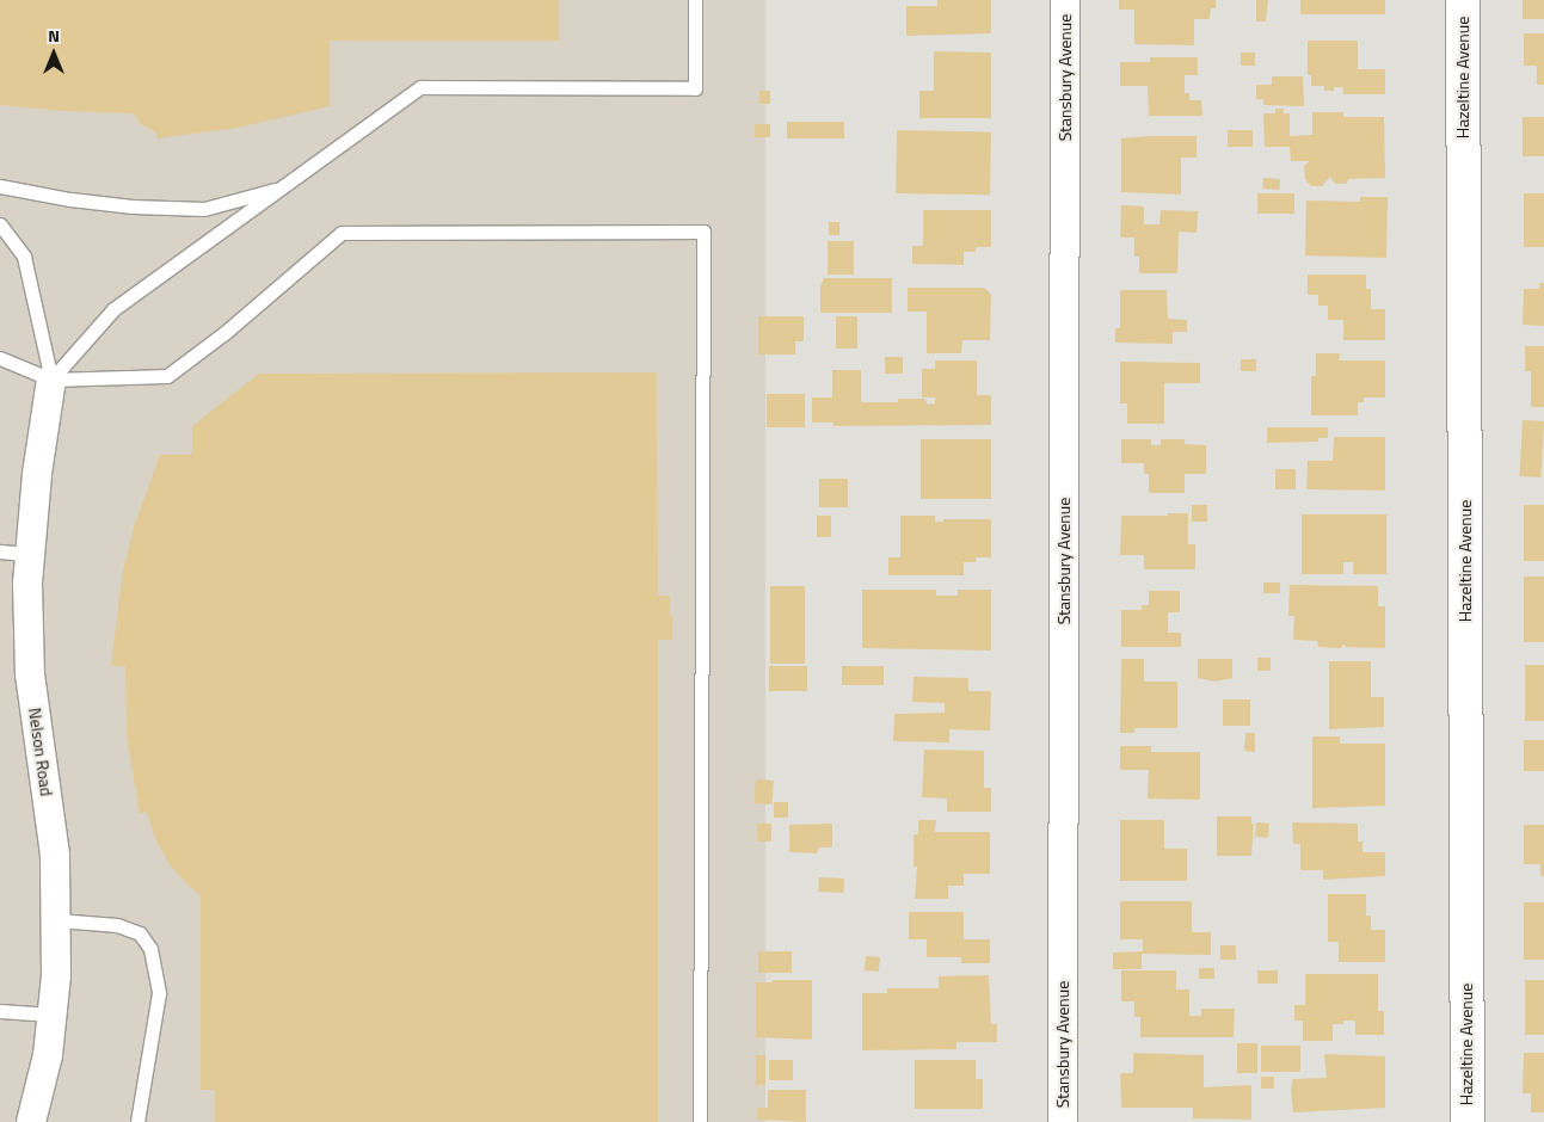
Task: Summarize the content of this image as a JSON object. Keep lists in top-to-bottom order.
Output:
{
  "streets": {
    "street": ["Stansbury Avenue", "Hazeltine Avenue", "Nelson Road"]
  },
  "north": "top"
}
